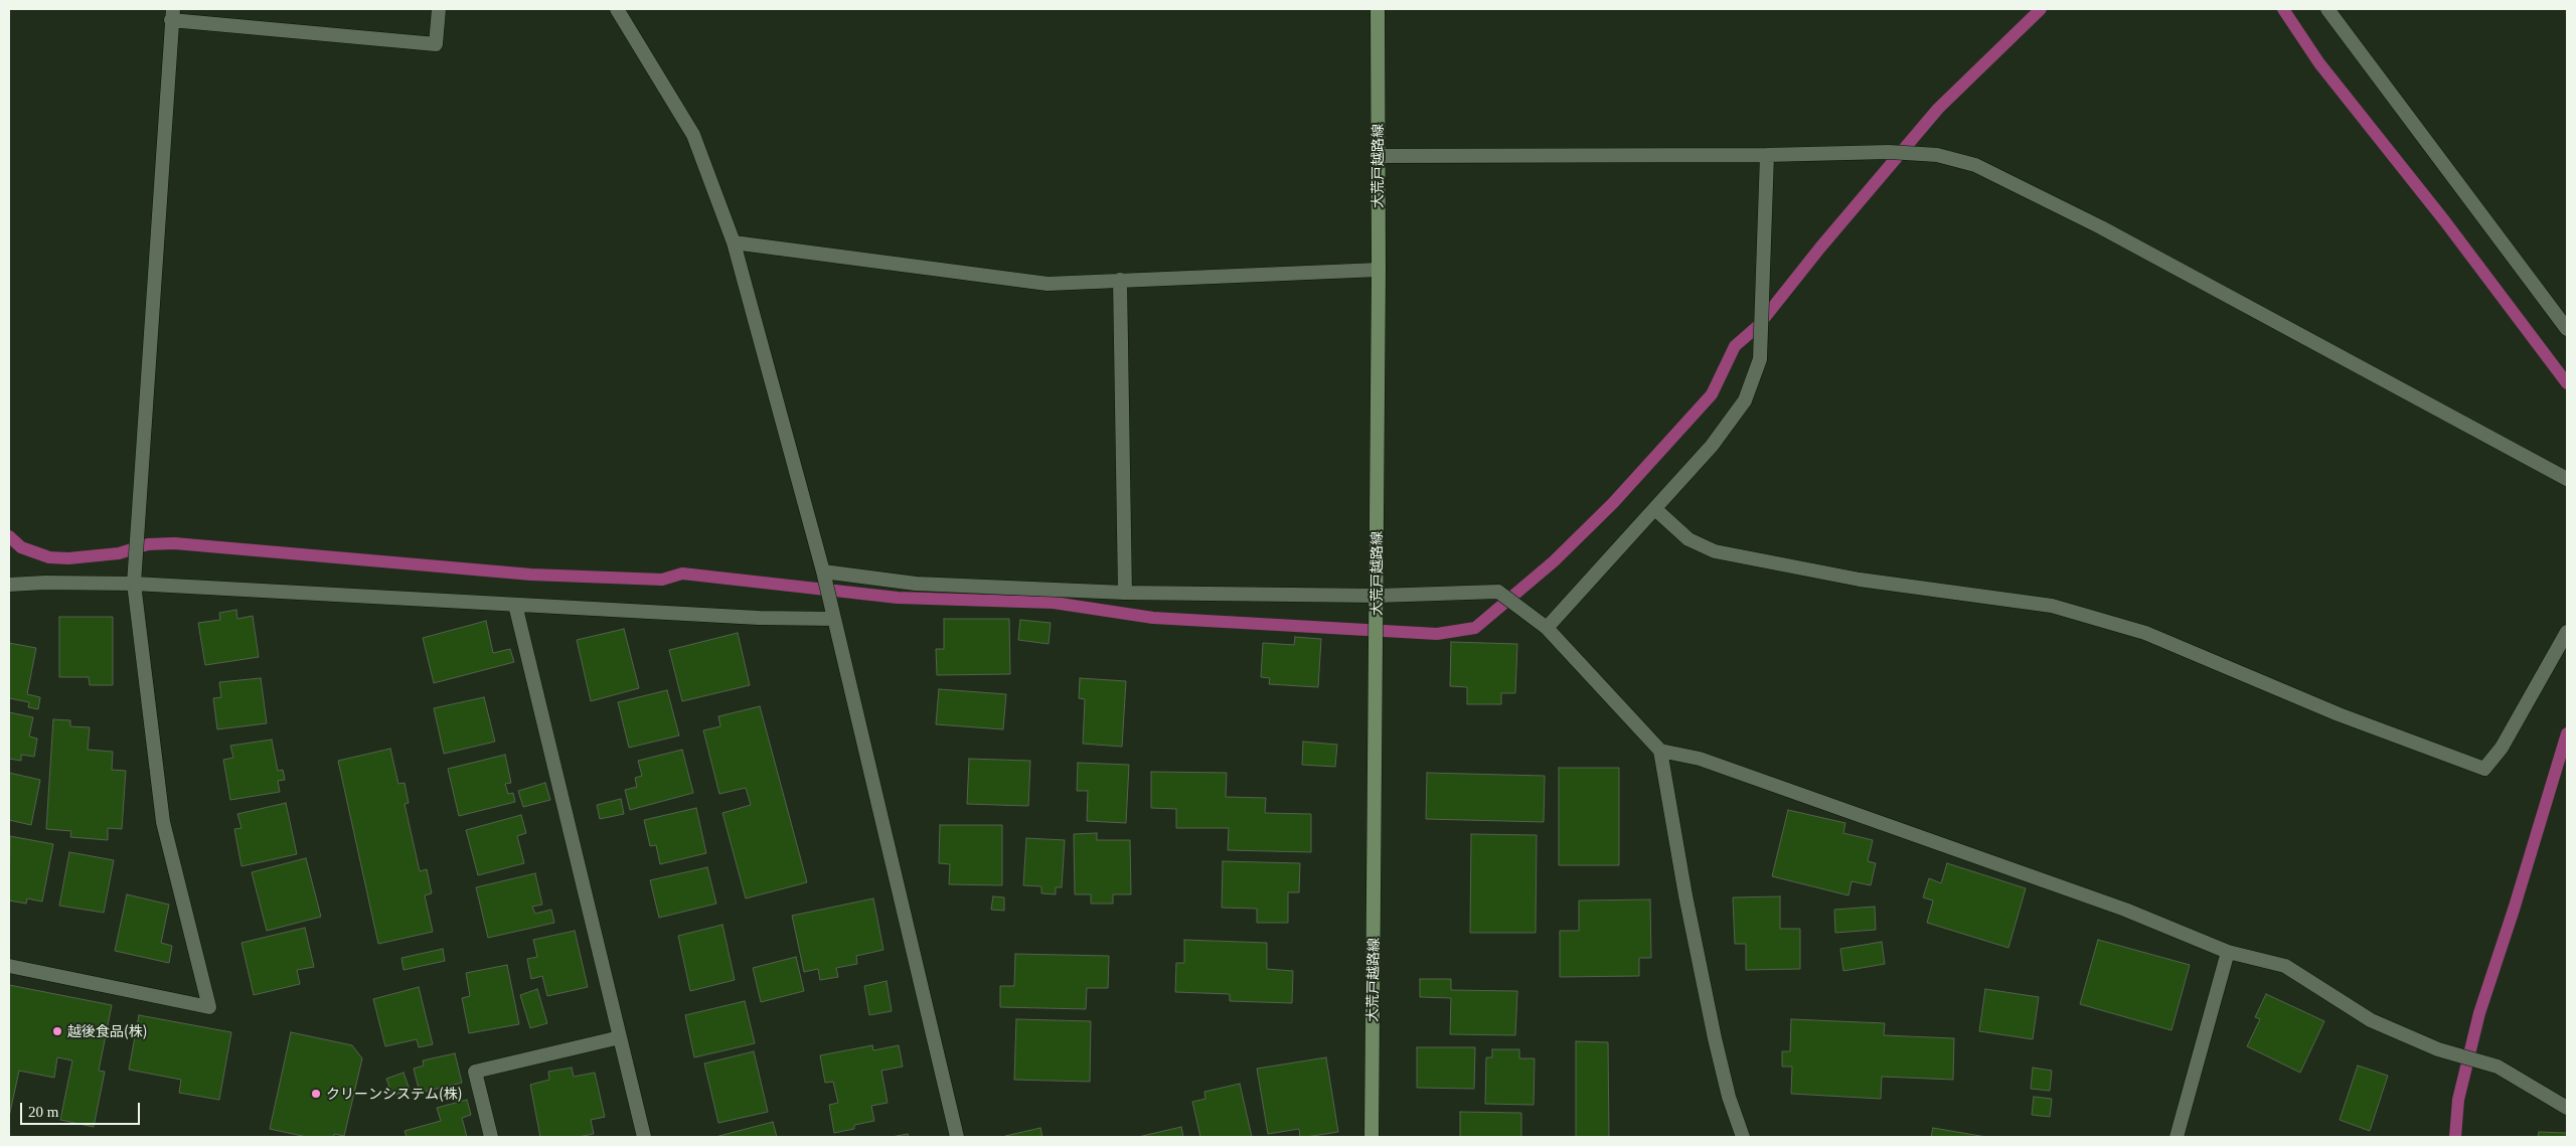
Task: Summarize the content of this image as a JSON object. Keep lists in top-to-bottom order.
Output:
{
  "streets": {
    "main road": ["大荒戸越路線"]
  },
  "places": ["越後食品(株)", "クリーンシステム(株)"],
  "scale_bar": "20 m"
}
